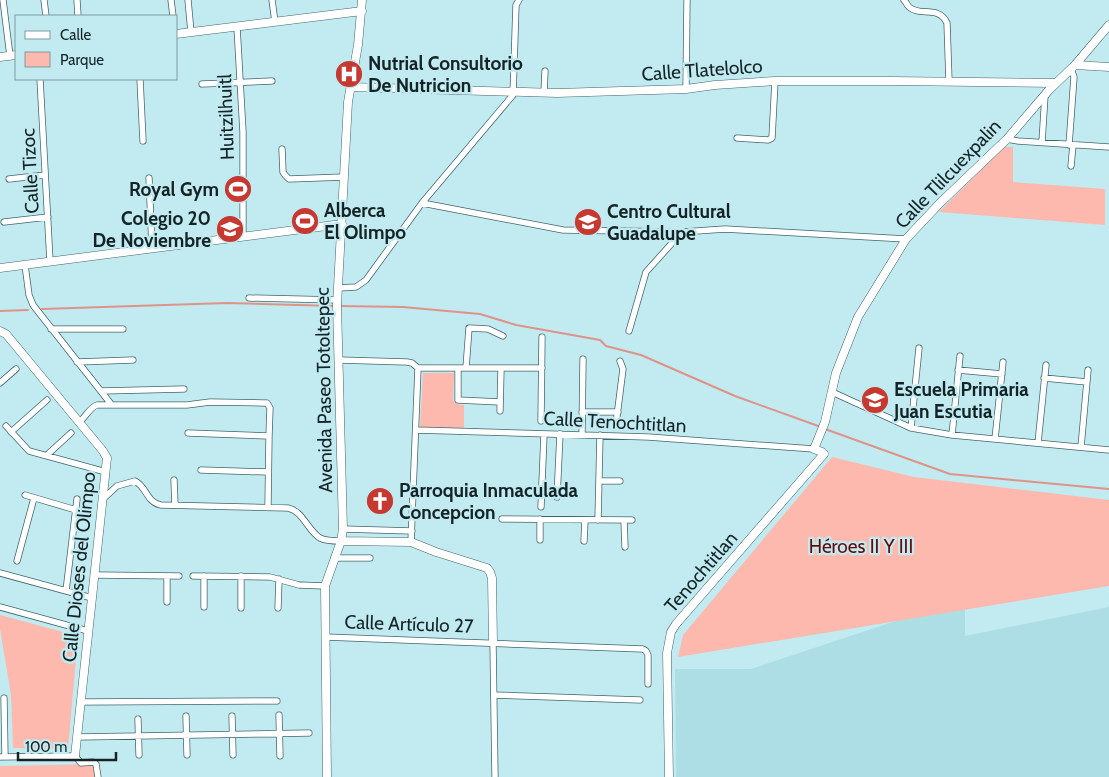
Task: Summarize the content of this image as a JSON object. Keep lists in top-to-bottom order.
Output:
{
  "streets": {
    "main road": [
      "Calle Tlatelolco",
      "Calle Tlilcuexpalin",
      "Avenida Paseo Totoltepec",
      "Calle Dioses del Olimpo",
      "Tenochtitlan",
      "Calle Artículo 27"
    ],
    "street": ["Huitzilhuitl", "Calle Tizoc", "Calle Tenochtitlan"]
  },
  "crossings": [
    ["Calle Tlatelolco", "Calle Tlilcuexpalin"],
    ["Calle Tlatelolco", "Avenida Paseo Totoltepec"],
    ["Calle Tlilcuexpalin", "Tenochtitlan"],
    ["Avenida Paseo Totoltepec", "Calle Artículo 27"],
    ["Calle Tenochtitlan", "Tenochtitlan"]
  ],
  "parks": ["Héroes II Y III"],
  "places": {
    "hospital": ["Nutrial Consultorio De Nutricion"],
    "sports": ["Royal Gym", "Alberca El Olimpo"],
    "school or university": ["Centro Cultural Guadalupe", "Colegio 20 De Noviembre", "Escuela Primaria Juan Escutia"],
    "church": ["Parroquia Inmaculada Concepcion"]
  },
  "legend": ["Calle", "Parque"],
  "scale_bar": "100 m"
}
